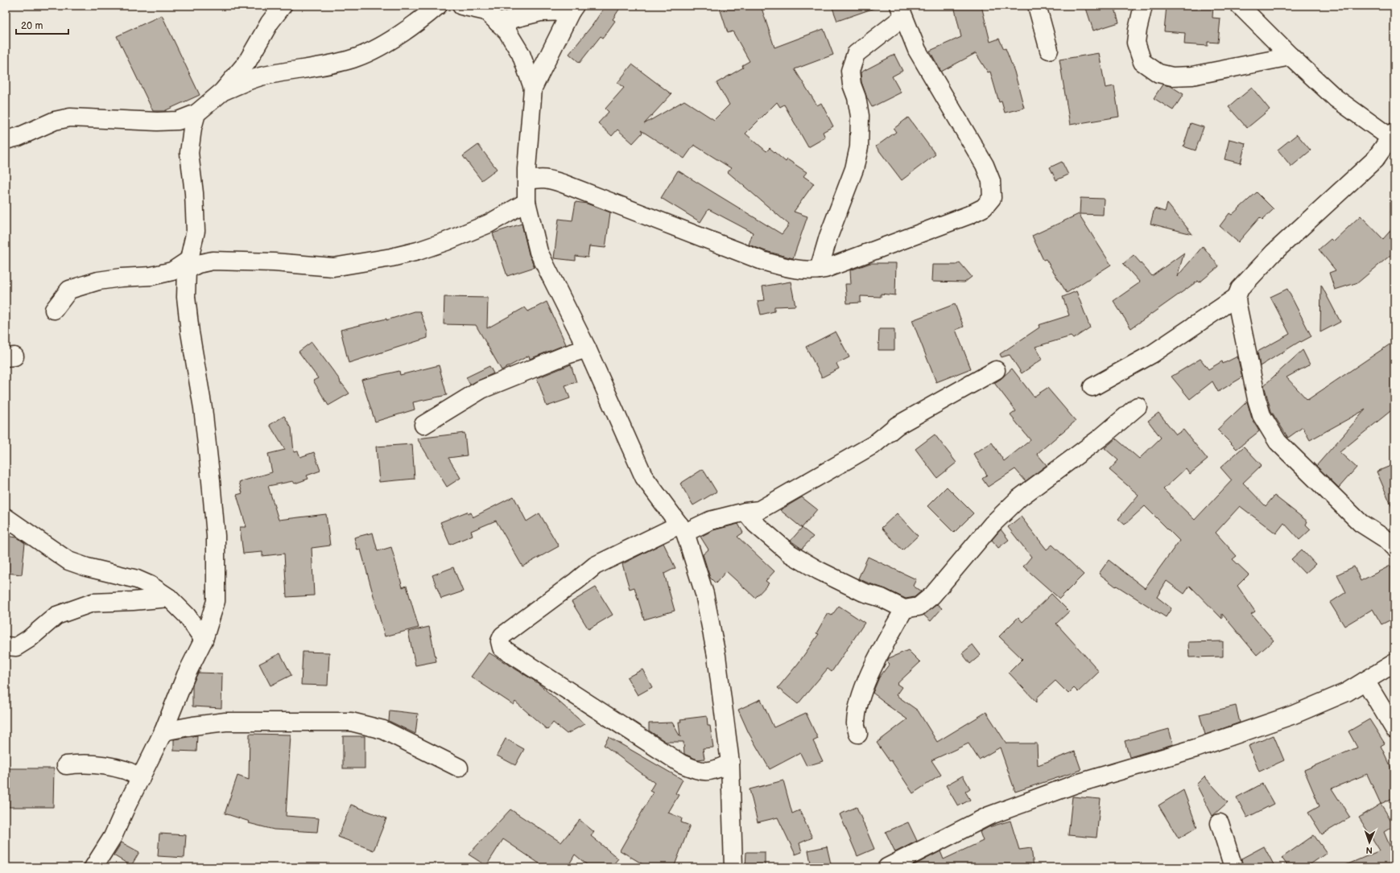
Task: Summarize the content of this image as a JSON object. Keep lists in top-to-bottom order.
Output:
{
  "scale_bar": "20 m",
  "north": "bottom"
}
